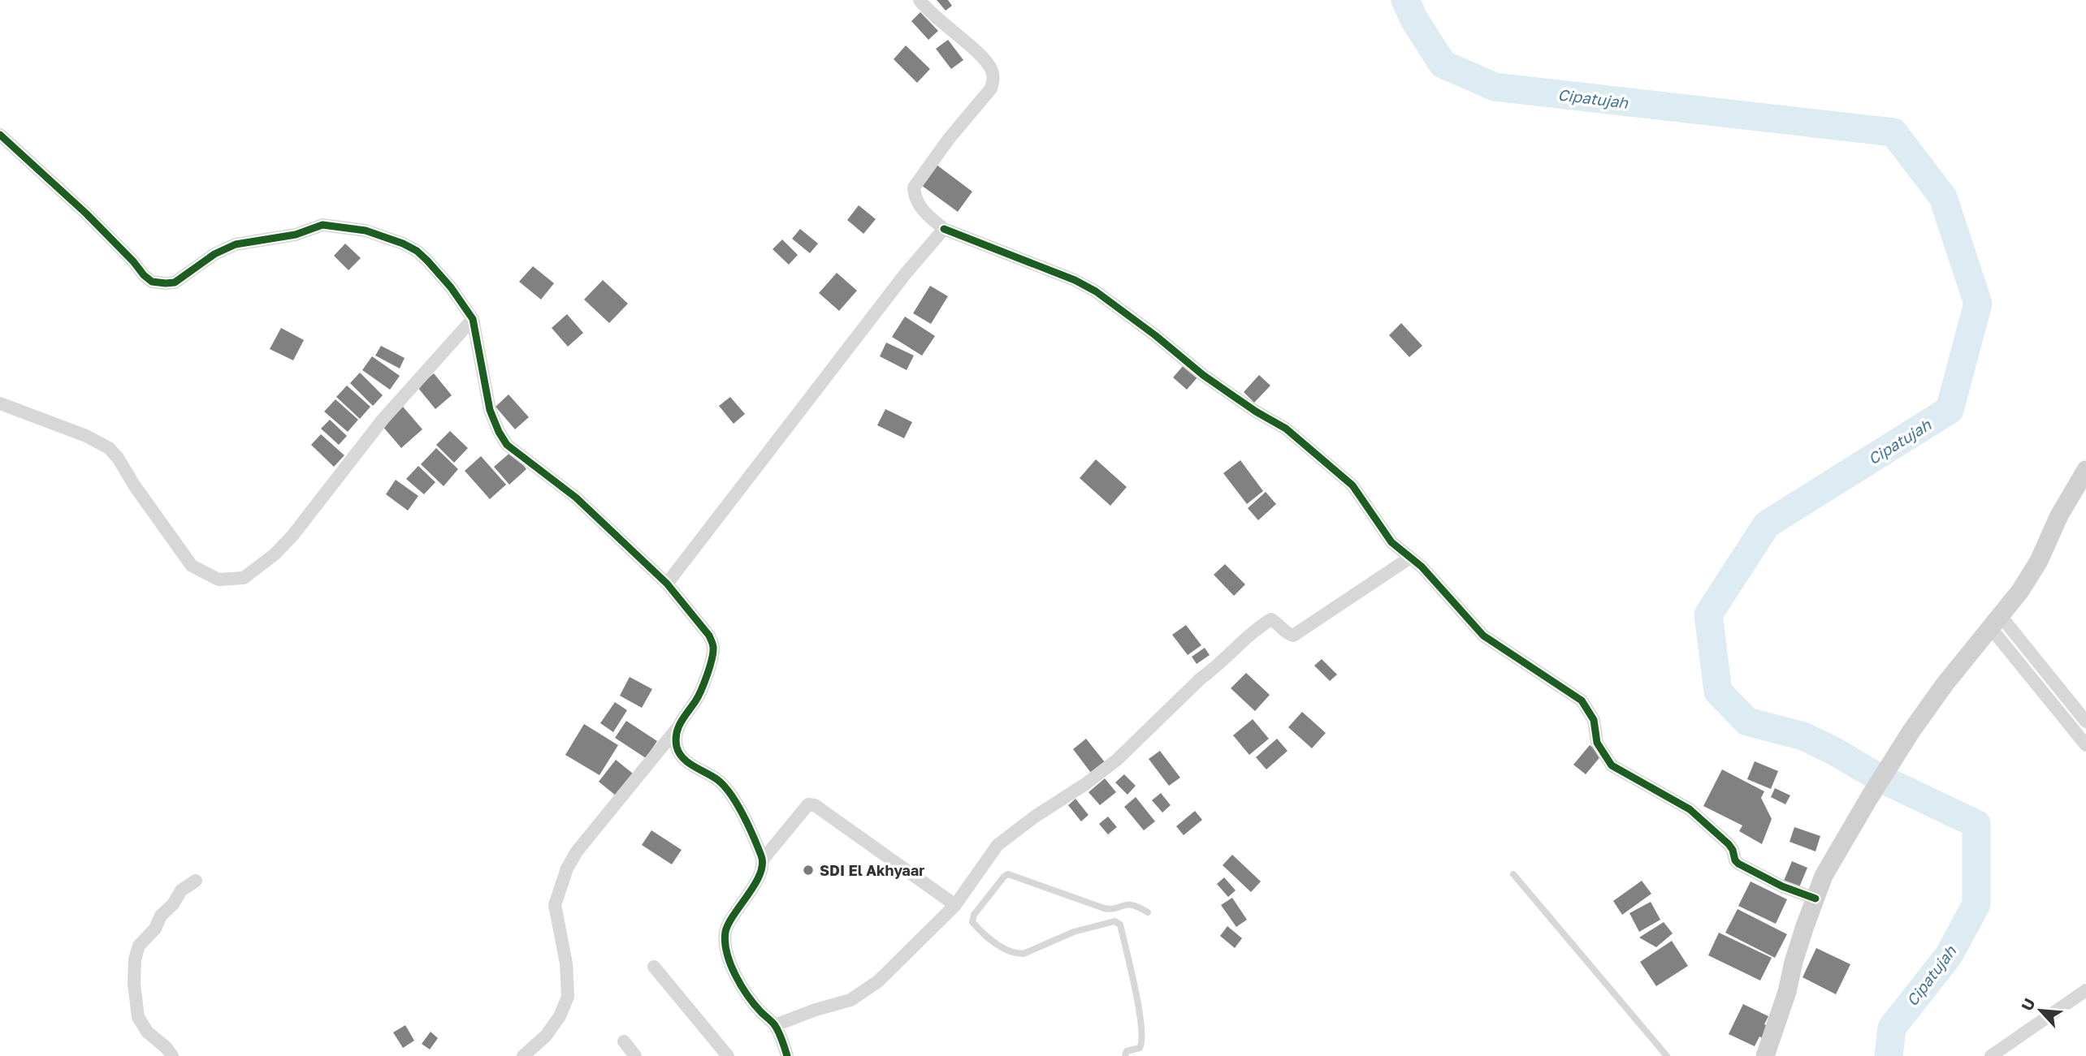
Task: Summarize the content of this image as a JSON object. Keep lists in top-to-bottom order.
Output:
{
  "water": ["Cipatujah"],
  "places": ["SDI El Akhyaar"],
  "north": "top left"
}
